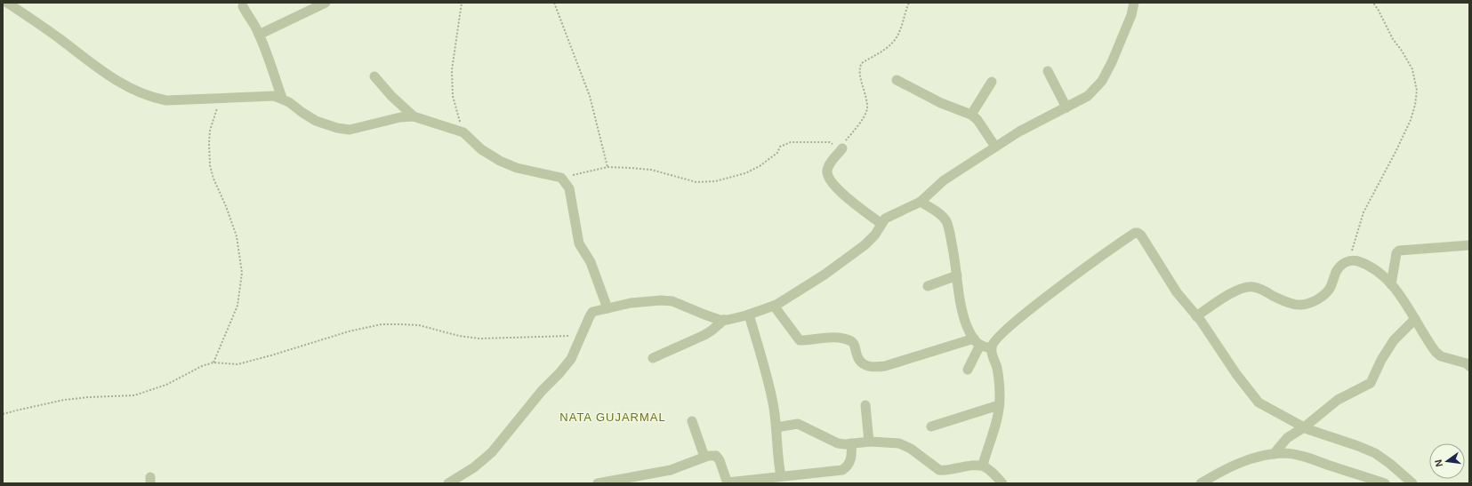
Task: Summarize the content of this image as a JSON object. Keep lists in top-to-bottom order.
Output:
{
  "districts": ["NATA GUJARMAL"],
  "north": "left"
}
